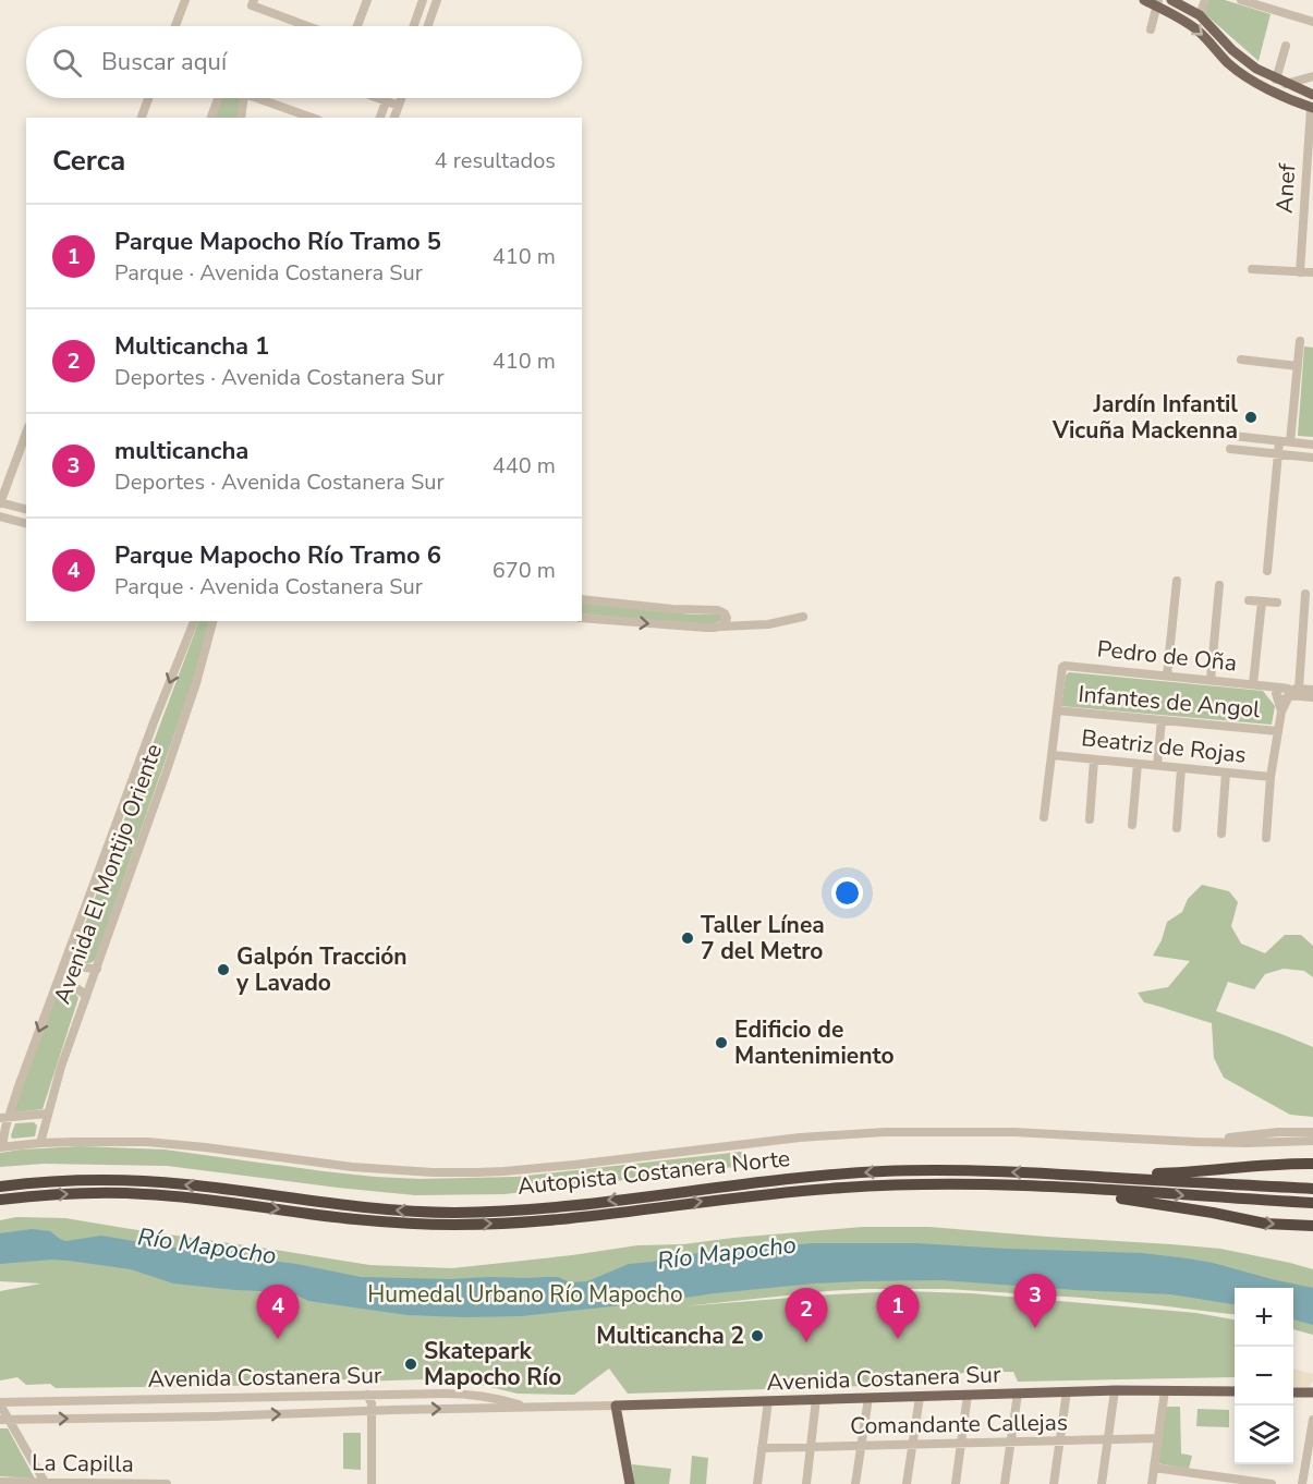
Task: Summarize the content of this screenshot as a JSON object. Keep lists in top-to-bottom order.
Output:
{
  "streets": {
    "highway": ["Autopista Costanera Norte"],
    "main road": ["Avenida Costanera Sur"],
    "street": [
      "Anef",
      "Pedro de Oña",
      "Infantes de Angol",
      "Beatriz de Rojas",
      "Avenida El Montijo Oriente",
      "Comandante Callejas",
      "La Capilla"
    ]
  },
  "crossings": [
    ["Pedro de Oña", "Infantes de Angol"]
  ],
  "water": ["Río Mapocho"],
  "parks": ["Humedal Urbano Río Mapocho"],
  "places": [
    "Jardín Infantil Vicuña Mackenna",
    "Taller Línea 7 del Metro",
    "Galpón Tracción y Lavado",
    "Edificio de Mantenimiento",
    "Multicancha 2",
    "Skatepark Mapocho Río"
  ],
  "page": {
    "search": "Buscar aquí",
    "heading": ["Cerca", "4 resultados"],
    "list": [
      {
        "mark": "1",
        "name": "Parque Mapocho Río Tramo 5",
        "note": "Parque · Avenida Costanera Sur",
        "value": "410 m"
      },
      {
        "mark": "2",
        "name": "Multicancha 1",
        "note": "Deportes · Avenida Costanera Sur",
        "value": "410 m"
      },
      {
        "mark": "3",
        "name": "multicancha",
        "note": "Deportes · Avenida Costanera Sur",
        "value": "440 m"
      },
      {
        "mark": "4",
        "name": "Parque Mapocho Río Tramo 6",
        "note": "Parque · Avenida Costanera Sur",
        "value": "670 m"
      }
    ],
    "pins": [
      "3",
      "1",
      "4",
      "2"
    ],
    "map_buttons": ["+", "−"]
  }
}
